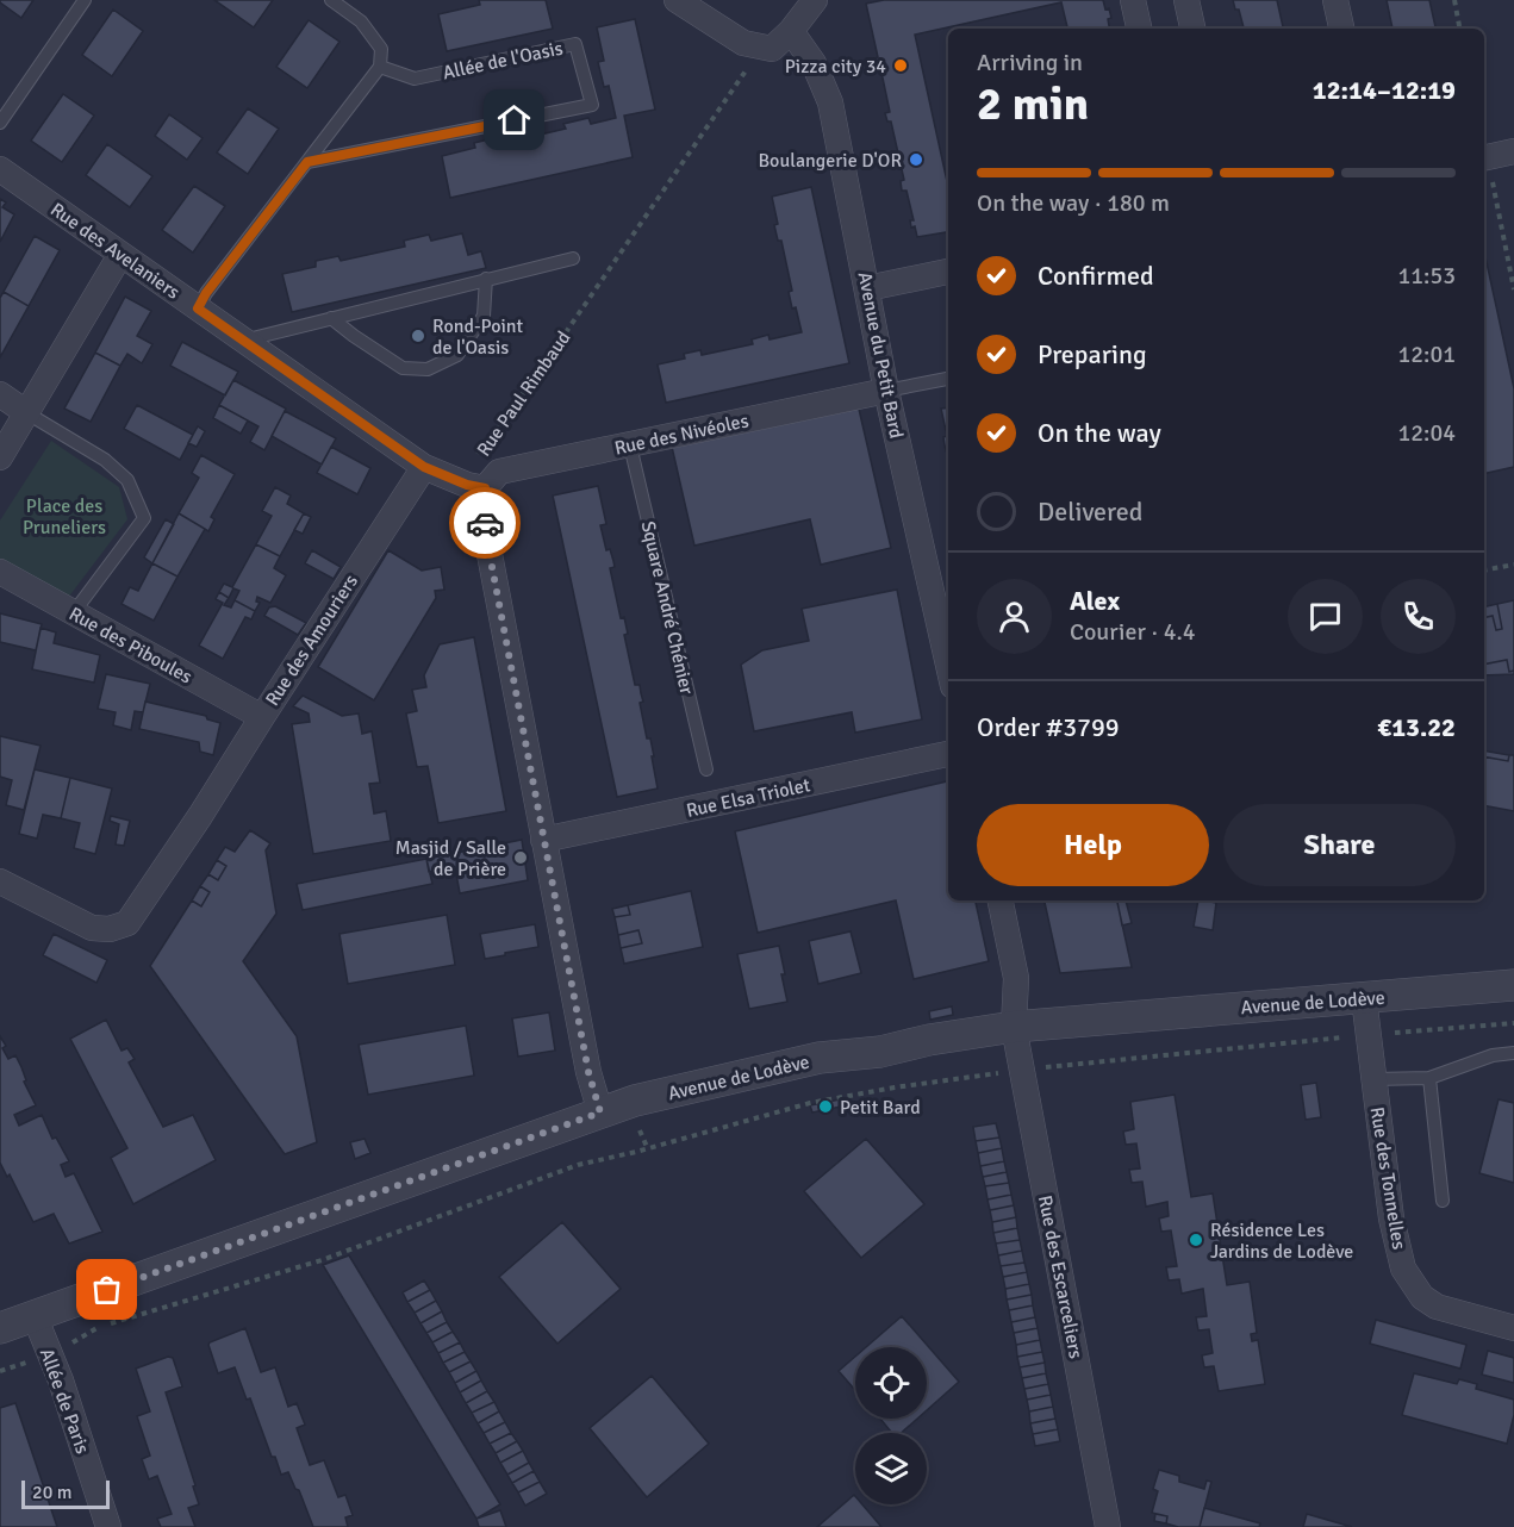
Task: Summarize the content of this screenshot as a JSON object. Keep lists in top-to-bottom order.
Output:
{
  "streets": {
    "street": [
      "Rue des Avelaniers",
      "Avenue du Petit Bard",
      "Rue Paul Rimbaud",
      "Rue des Nivéoles",
      "Rue des Amouriers",
      "Rue des Piboules",
      "Rue Elsa Triolet",
      "Avenue de Lodève",
      "Rue des Tonnelles",
      "Rue des Escarceliers",
      "Allée de Paris"
    ],
    "lane": ["Allée de l'Oasis", "Square André Chénier"]
  },
  "crossings": [
    ["Rue des Avelaniers", "Rue Paul Rimbaud"],
    ["Rue des Avelaniers", "Rue des Nivéoles"],
    ["Rue des Avelaniers", "Rue des Amouriers"],
    ["Avenue du Petit Bard", "Rue des Nivéoles"],
    ["Rue Paul Rimbaud", "Rue des Nivéoles"],
    ["Rue Paul Rimbaud", "Rue Elsa Triolet"],
    ["Rue Paul Rimbaud", "Avenue de Lodève"],
    ["Rue des Nivéoles", "Square André Chénier"],
    ["Rue des Amouriers", "Rue des Piboules"],
    ["Avenue de Lodève", "Rue des Tonnelles"],
    ["Avenue de Lodève", "Rue des Escarceliers"],
    ["Avenue de Lodève", "Allée de Paris"]
  ],
  "parks": ["Place des Pruneliers"],
  "places": [
    "Pizza city 34",
    "Boulangerie D'OR",
    "Rond-Point de l'Oasis",
    "Masjid / Salle de Prière",
    "Petit Bard",
    "Résidence Les Jardins de Lodève"
  ],
  "scale_bar": "20 m",
  "page": {
    "heading": ["2 min", "Arriving in", "12:14–12:19"],
    "panel": [
      "Alex",
      "Courier · 4.4",
      "Order #3799",
      "€13.22"
    ],
    "bar": "On the way · 180 m",
    "list": [
      ["Confirmed", "11:53"],
      ["Preparing", "12:01"],
      ["On the way", "12:04"],
      "Delivered"
    ],
    "buttons": ["Help", "Share"],
    "scale": "20 m"
  }
}
